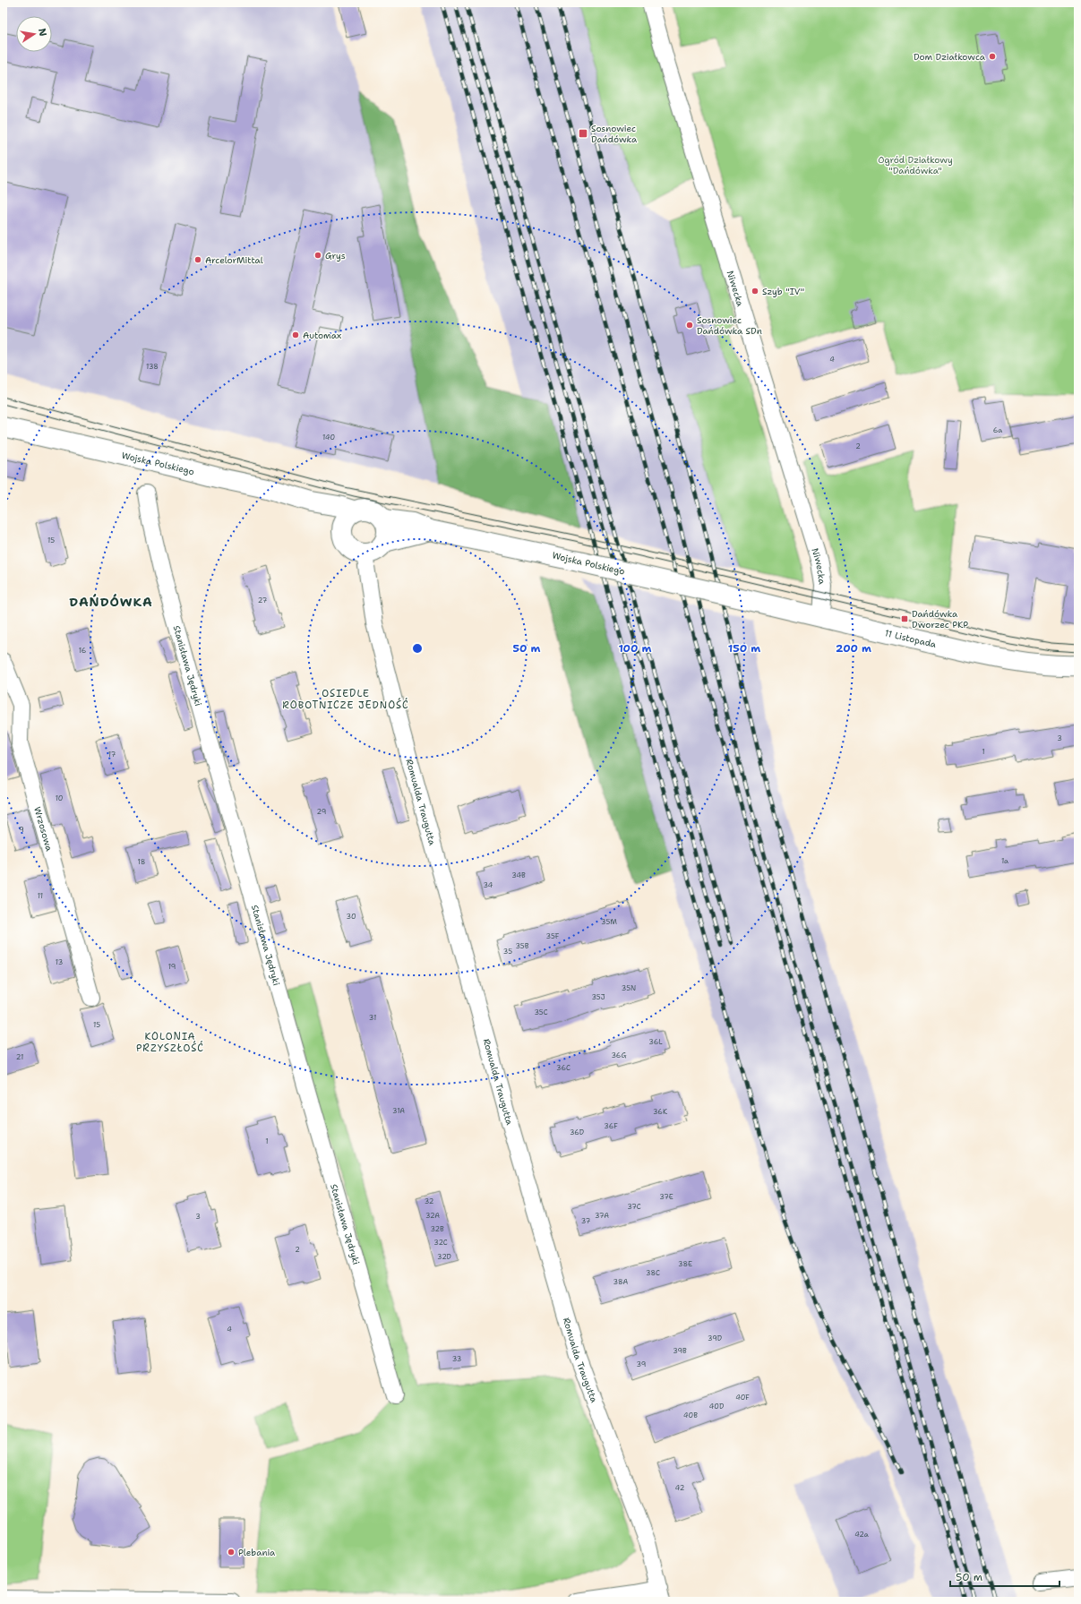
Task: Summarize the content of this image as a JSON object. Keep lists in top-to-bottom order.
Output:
{
  "streets": {
    "main road": ["Wojska Polskiego", "11 Listopada"],
    "street": [
      "Niwecka",
      "Stanisława Jędryki",
      "Romualda Traugutta",
      "Wrzosowa"
    ]
  },
  "crossings": [
    ["Niwecka", "11 Listopada"],
    ["Wojska Polskiego", "11 Listopada"],
    ["Wojska Polskiego", "Romualda Traugutta"]
  ],
  "districts": ["DAŃDÓWKA", "OSIEDLE ROBOTNICZE JEDNOŚĆ", "KOLONIA PRZYSZŁOŚĆ"],
  "parks": ["Ogród Działkowy \"Dańdówka\""],
  "places": {
    "other": [
      "Dom Działkowca",
      "Grys",
      "ArcelorMittal",
      "Szyb \"IV\"",
      "Sosnowiec Dańdówka SDn",
      "Automax",
      "Plebania"
    ],
    "transit": ["Sosnowiec Dańdówka", "Dańdówka Dworzec PKP"]
  },
  "house_numbers": [
    "4",
    "138",
    "6a",
    "140",
    "2",
    "15",
    "27",
    "16",
    "3",
    "1",
    "17",
    "10",
    "29",
    "9",
    "1a",
    "18",
    "34B",
    "34",
    "11",
    "30",
    "35M",
    "35F",
    "35B",
    "35",
    "13",
    "19",
    "35N",
    "35J",
    "35C",
    "31",
    "15",
    "36L",
    "36G",
    "21",
    "36C",
    "31A",
    "36K",
    "36F",
    "36D",
    "1",
    "37E",
    "32",
    "37C",
    "32A",
    "37A",
    "3",
    "37",
    "32B",
    "32C",
    "2",
    "32D",
    "38E",
    "38C",
    "38A",
    "4",
    "39D",
    "39B",
    "33",
    "39",
    "40F",
    "40D",
    "40B",
    "42",
    "42a"
  ],
  "scale_bar": "50 m",
  "north": "right",
  "rings": [
    "50 m",
    "100 m",
    "150 m",
    "200 m"
  ]
}
